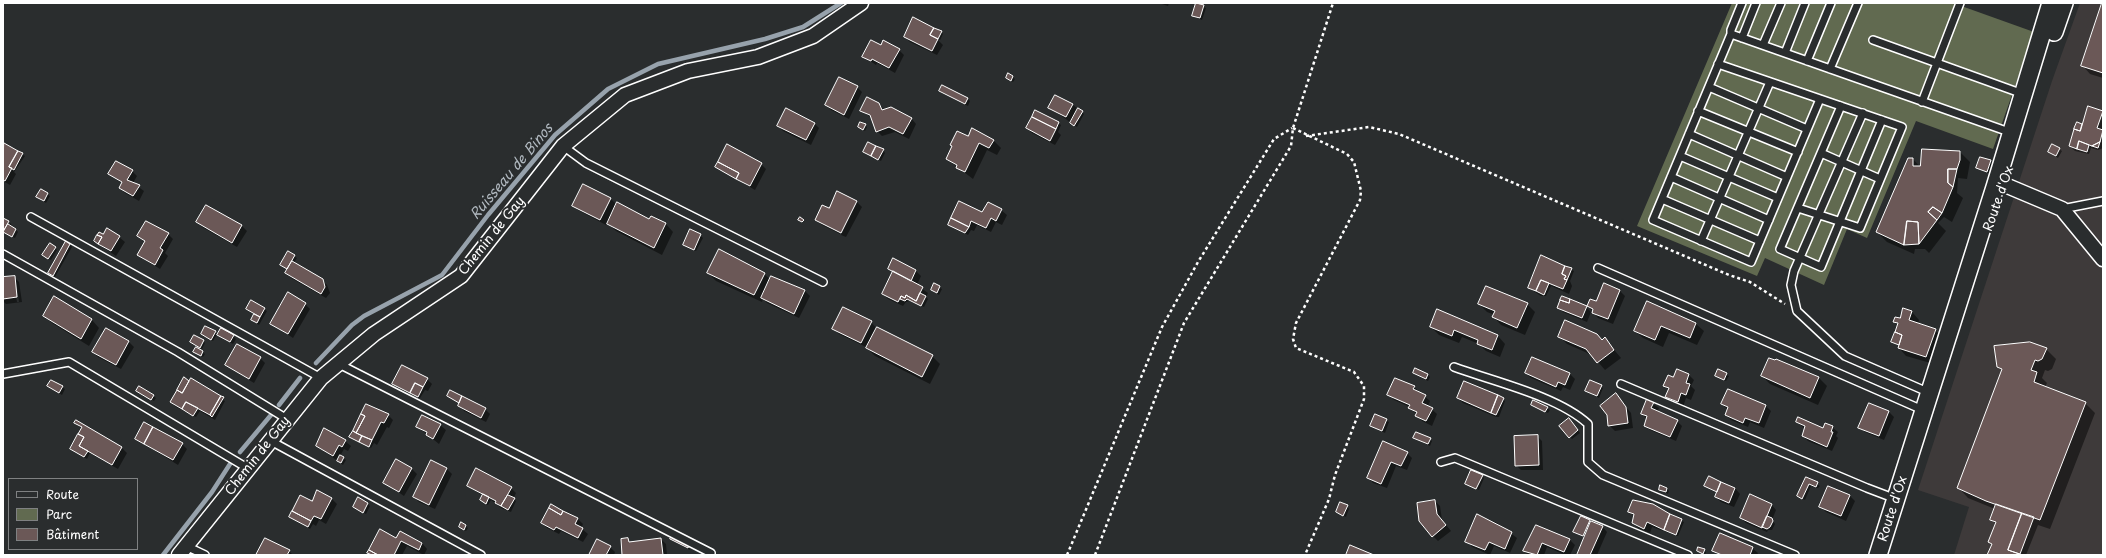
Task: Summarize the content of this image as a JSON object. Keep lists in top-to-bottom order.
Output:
{
  "streets": {
    "street": ["Route d'Ox", "Chemin de Gay"]
  },
  "water": ["Ruisseau de Binos"],
  "legend": ["Route", "Parc", "Bâtiment"]
}
